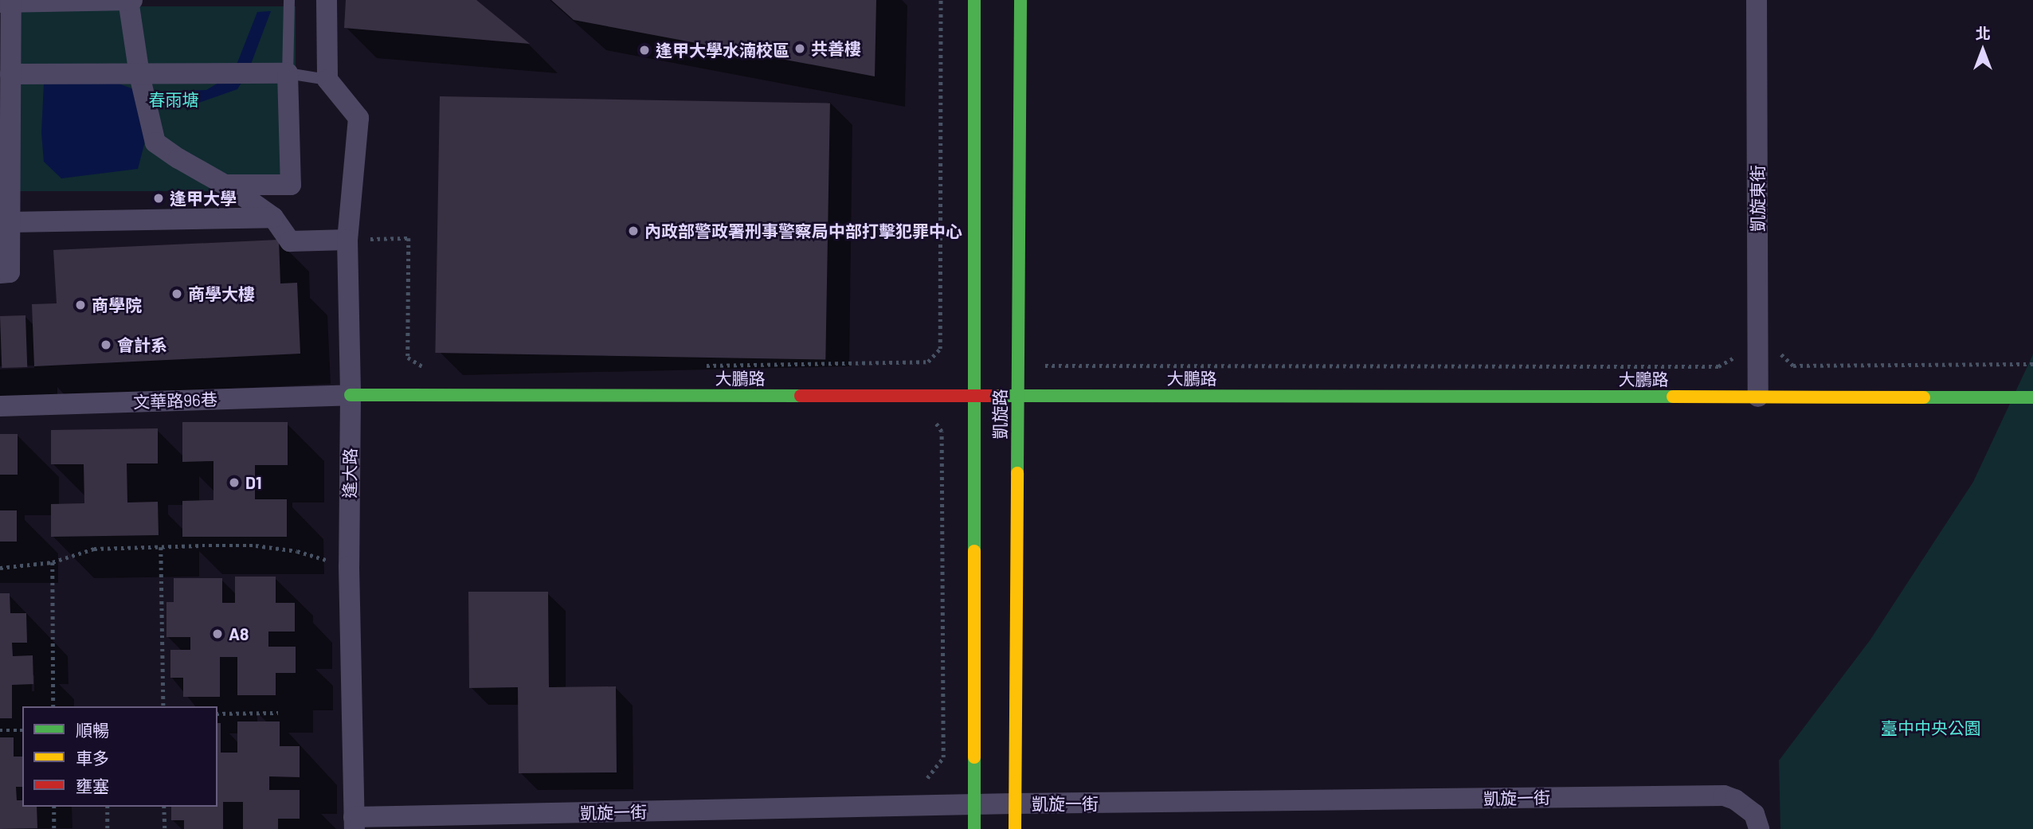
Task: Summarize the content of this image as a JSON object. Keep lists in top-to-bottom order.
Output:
{
  "streets": {
    "street": [
      "凱旋東街",
      "大鵬路",
      "文華路96巷",
      "凱旋路",
      "逢大路",
      "凱旋一街"
    ]
  },
  "crossings": [
    ["凱旋東街", "大鵬路"],
    ["大鵬路", "文華路96巷"],
    ["大鵬路", "凱旋路"],
    ["大鵬路", "逢大路"],
    ["文華路96巷", "逢大路"],
    ["凱旋路", "凱旋一街"],
    ["逢大路", "凱旋一街"]
  ],
  "parks": ["春雨塘", "臺中中央公園"],
  "places": [
    "共善樓",
    "逢甲大學水湳校區",
    "逢甲大學",
    "內政部警政署刑事警察局中部打擊犯罪中心",
    "商學大樓",
    "商學院",
    "會計系",
    "D1",
    "A8"
  ],
  "legend": ["順暢", "車多", "壅塞"],
  "north": "top"
}
